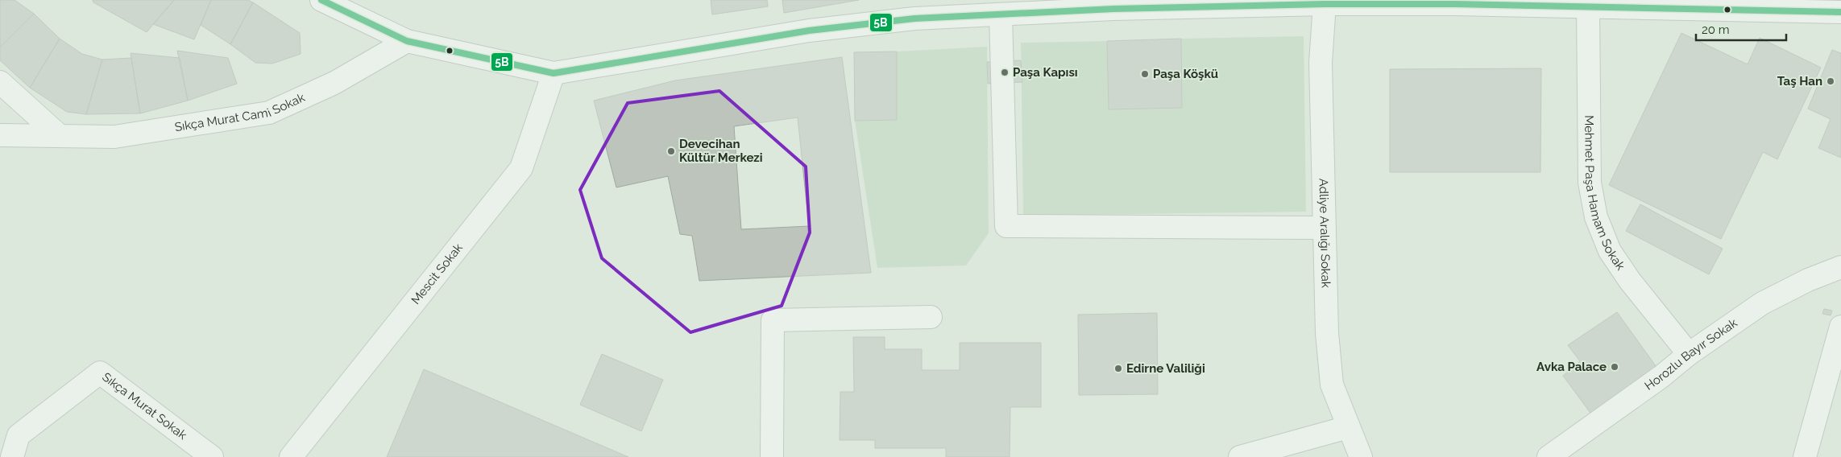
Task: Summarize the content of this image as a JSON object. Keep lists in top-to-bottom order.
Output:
{
  "streets": {
    "street": [
      "Sıkça Murat Cami Sokak",
      "Mehmet Paşa Hamam Sokak",
      "Adliye Aralığı Sokak",
      "Mescit Sokak",
      "Horozlu Bayır Sokak",
      "Sıkça Murat Sokak"
    ]
  },
  "crossings": [
    ["Mehmet Paşa Hamam Sokak", "Horozlu Bayır Sokak"]
  ],
  "places": [
    "Paşa Kapısı",
    "Paşa Köşkü",
    "Taş Han",
    "Devecihan Kültür Merkezi",
    "Avka Palace",
    "Edirne Valiliği"
  ],
  "lines": ["transit line 5B"],
  "scale_bar": "20 m"
}
